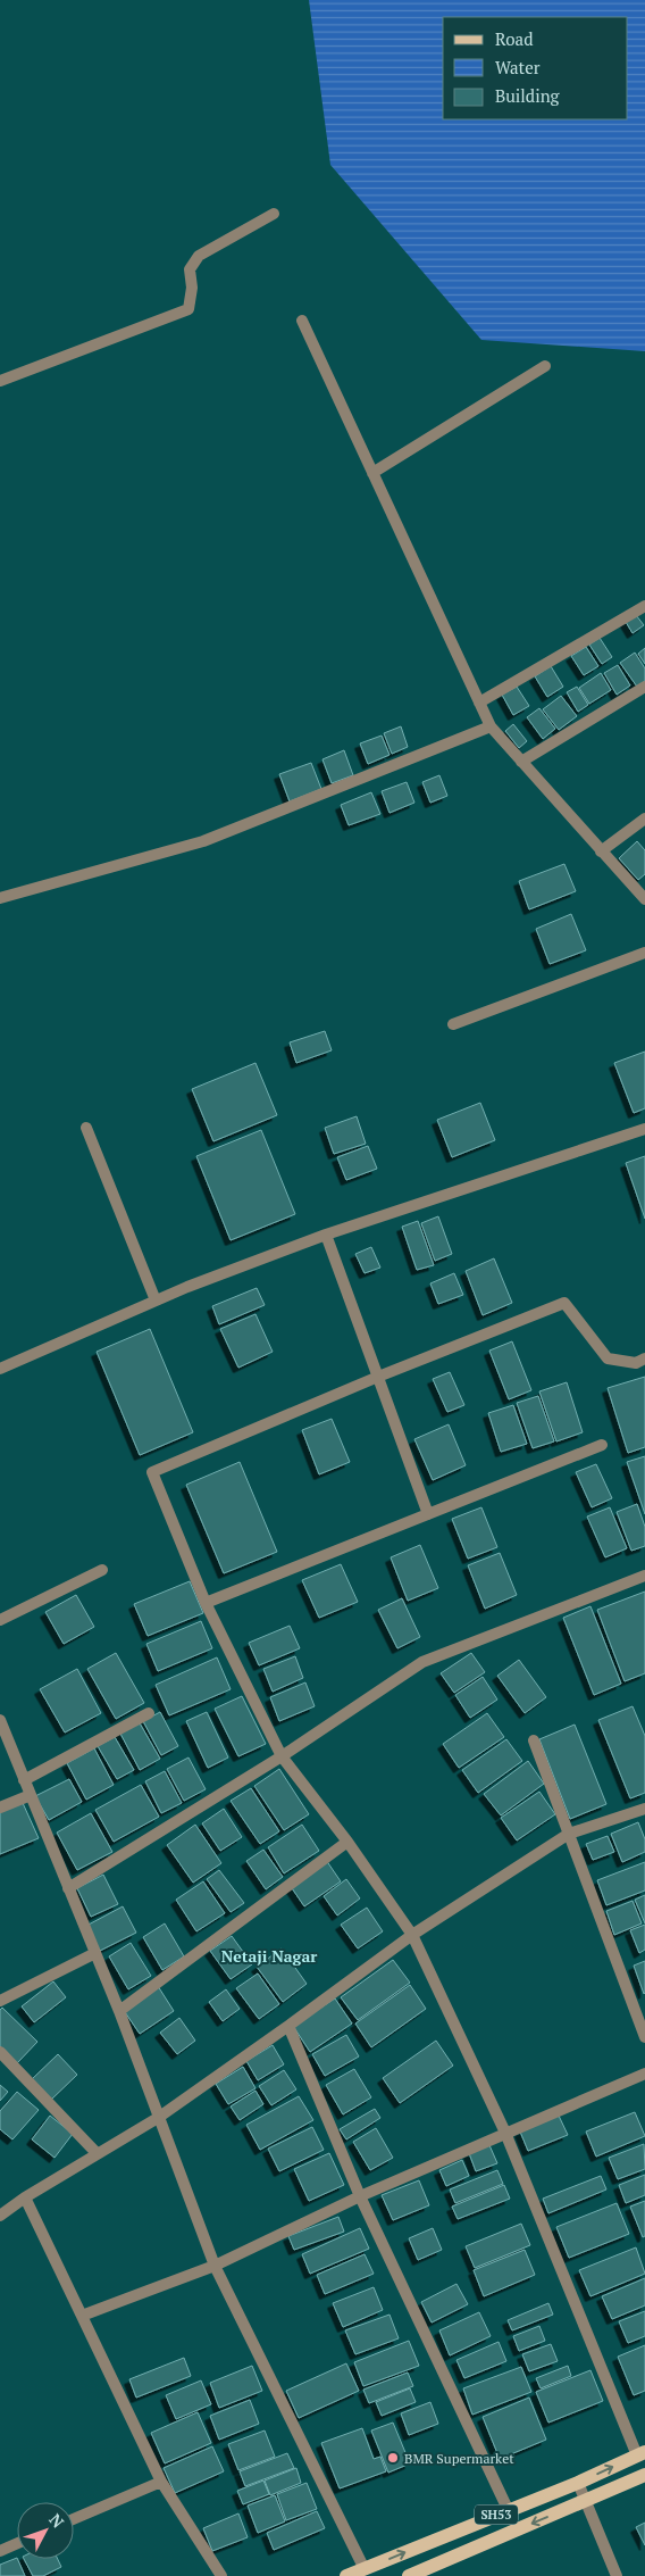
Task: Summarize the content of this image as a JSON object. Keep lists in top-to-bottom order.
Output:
{
  "streets": {
    "main road": ["SH53"]
  },
  "districts": ["Netaji Nagar"],
  "places": ["BMR Supermarket"],
  "legend": ["Road", "Water", "Building"],
  "north": "top right"
}
